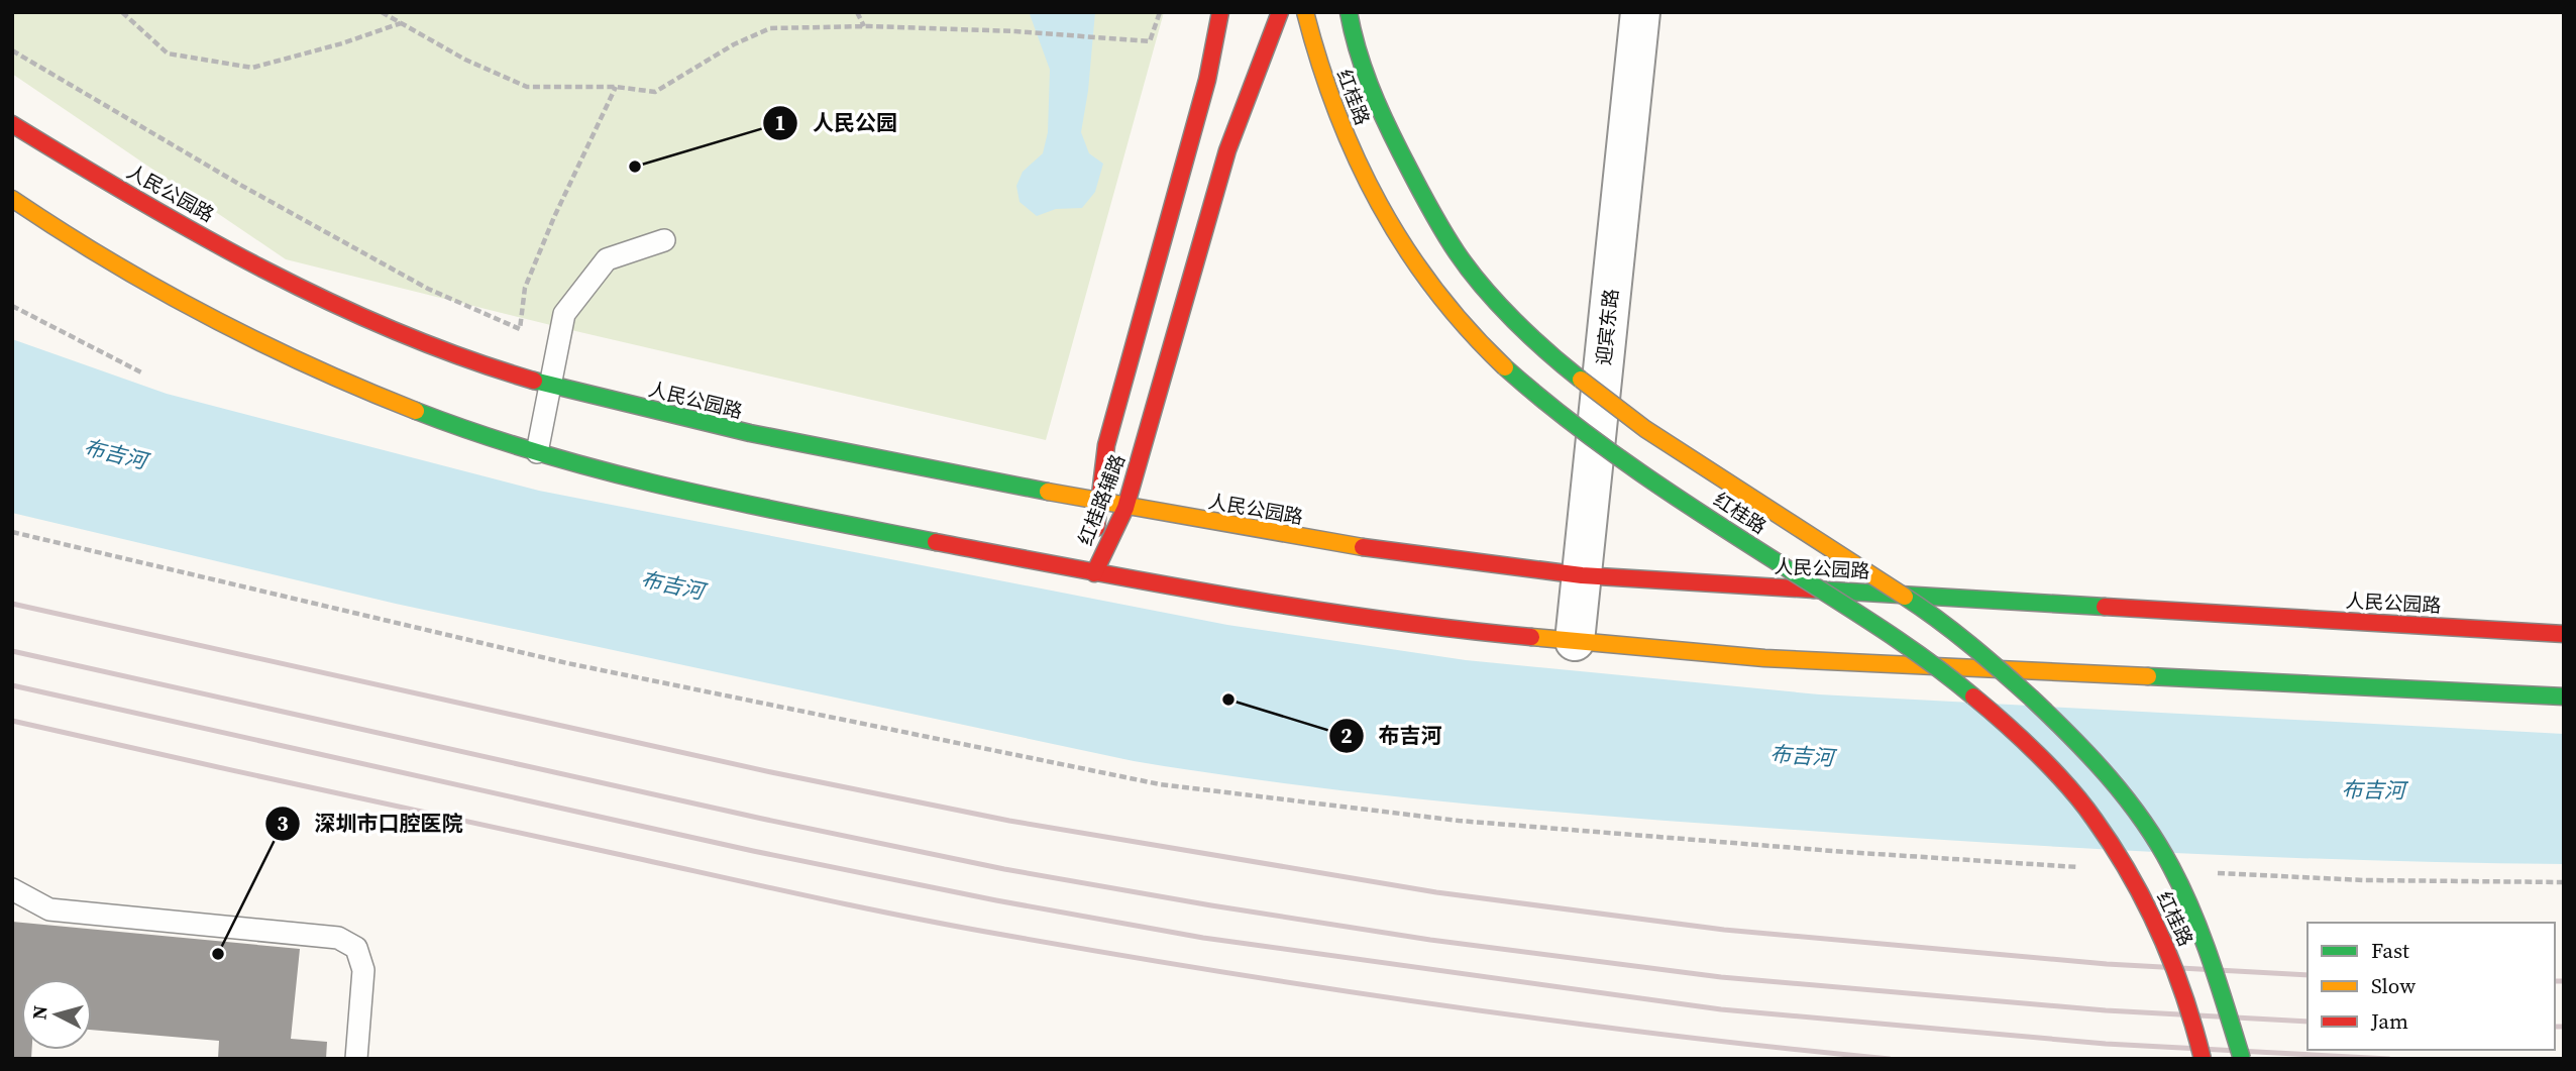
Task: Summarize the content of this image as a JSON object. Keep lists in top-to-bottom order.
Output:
{
  "streets": {
    "main road": ["红桂路", "人民公园路", "红桂路辅路"],
    "street": ["迎宾东路"]
  },
  "crossings": [
    ["人民公园路", "迎宾东路"],
    ["人民公园路", "红桂路辅路"]
  ],
  "water": ["布吉河"],
  "places": ["人民公园", "布吉河", "深圳市口腔医院"],
  "legend": ["Fast", "Slow", "Jam"],
  "north": "left"
}
